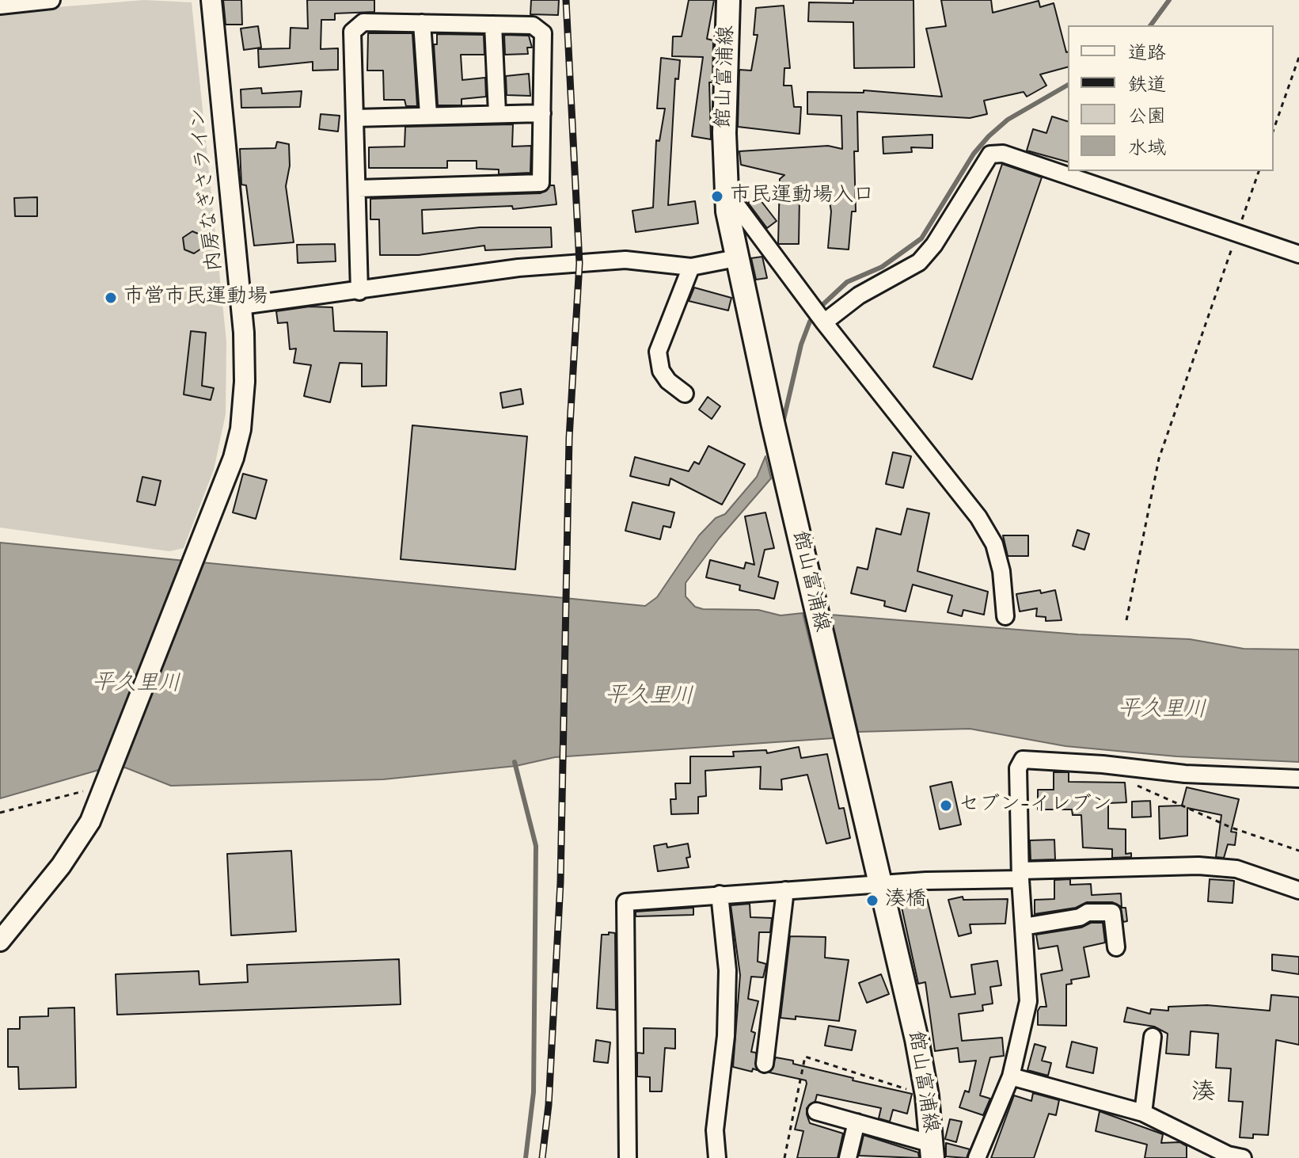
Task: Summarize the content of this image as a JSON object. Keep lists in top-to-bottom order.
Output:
{
  "streets": {
    "main road": ["館山富浦線"],
    "street": ["内房なぎさライン"]
  },
  "districts": ["湊"],
  "water": ["平久里川"],
  "places": [
    "市民運動場入口",
    "市営市民運動場",
    "セブン-イレブン",
    "湊橋"
  ],
  "legend": [
    "道路",
    "鉄道",
    "公園",
    "水域"
  ]
}
